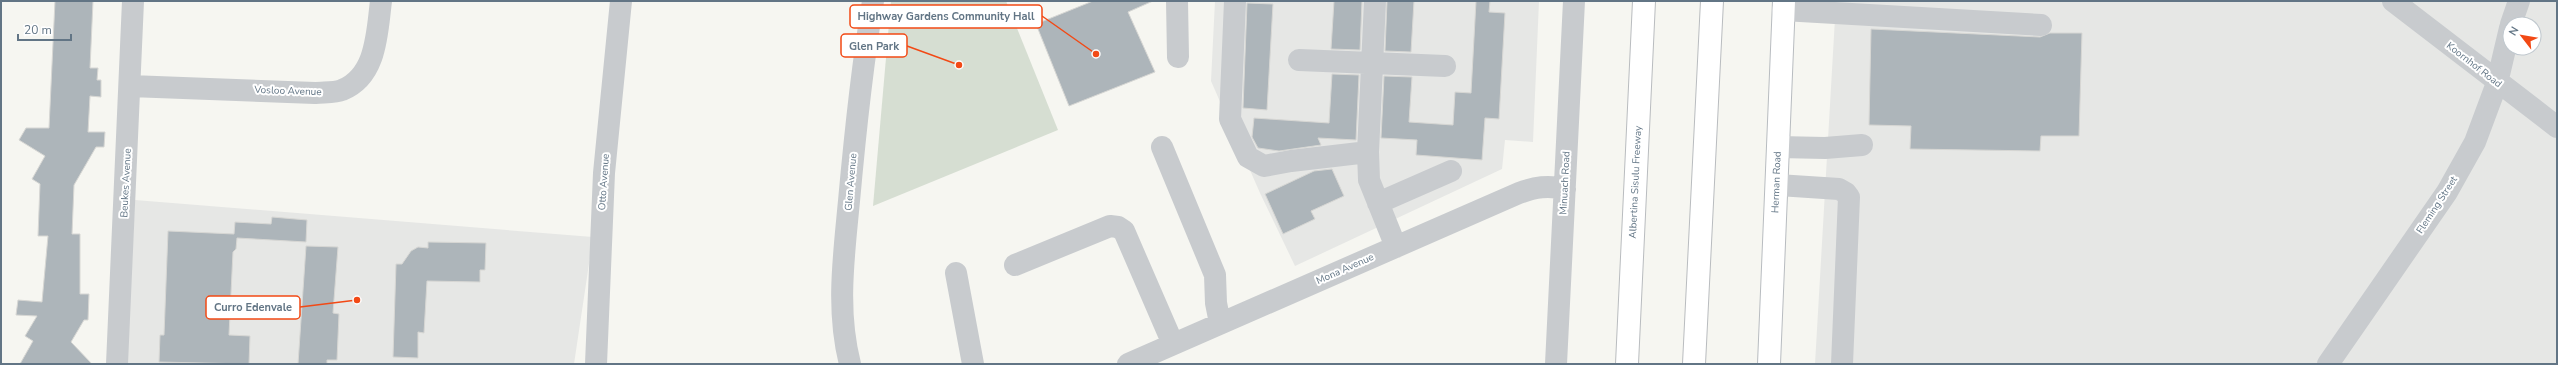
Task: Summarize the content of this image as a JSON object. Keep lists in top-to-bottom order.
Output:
{
  "streets": {
    "main road": ["Albertina Sisulu Freeway", "Herman Road"],
    "street": [
      "Koornhof Road",
      "Vosloo Avenue",
      "Otto Avenue",
      "Glen Avenue",
      "Beukes Avenue",
      "Minuach Road",
      "Fleming Street",
      "Mona Avenue"
    ]
  },
  "crossings": [
    ["Koornhof Road", "Fleming Street"],
    ["Vosloo Avenue", "Beukes Avenue"],
    ["Minuach Road", "Mona Avenue"]
  ],
  "places": ["Highway Gardens Community Hall", "Glen Park", "Curro Edenvale"],
  "scale_bar": "20 m",
  "north": "top left"
}
